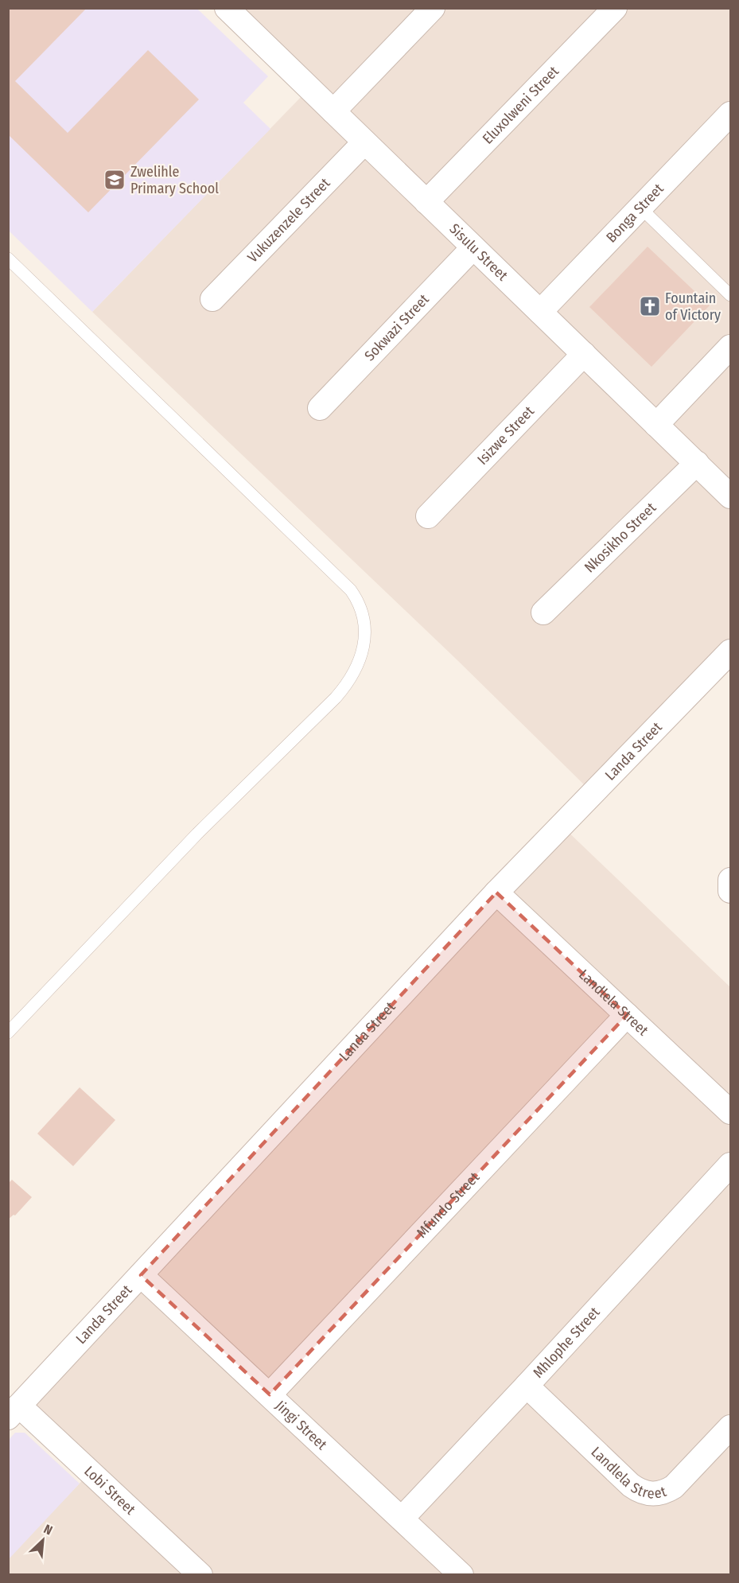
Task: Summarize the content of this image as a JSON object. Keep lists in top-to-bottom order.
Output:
{
  "streets": {
    "street": [
      "Eluxolweni Street",
      "Bonga Street",
      "Vukuzenzele Street",
      "Sisulu Street",
      "Sokwazi Street",
      "Isizwe Street",
      "Nkosikho Street",
      "Landa Street",
      "Landlela Street",
      "Mfundo Street",
      "Mhlophe Street",
      "Jingi Street",
      "Lobi Street"
    ]
  },
  "crossings": [
    ["Eluxolweni Street", "Sisulu Street"],
    ["Bonga Street", "Sisulu Street"],
    ["Vukuzenzele Street", "Sisulu Street"],
    ["Sisulu Street", "Sokwazi Street"],
    ["Sisulu Street", "Isizwe Street"],
    ["Sisulu Street", "Nkosikho Street"],
    ["Landa Street", "Landlela Street"],
    ["Landa Street", "Jingi Street"],
    ["Landa Street", "Lobi Street"],
    ["Landlela Street", "Mfundo Street"],
    ["Landlela Street", "Mhlophe Street"],
    ["Mfundo Street", "Jingi Street"],
    ["Mhlophe Street", "Jingi Street"]
  ],
  "places": {
    "school or university": ["Zwelihle Primary School"],
    "church": ["Fountain of Victory"]
  },
  "north": "top right"
}
